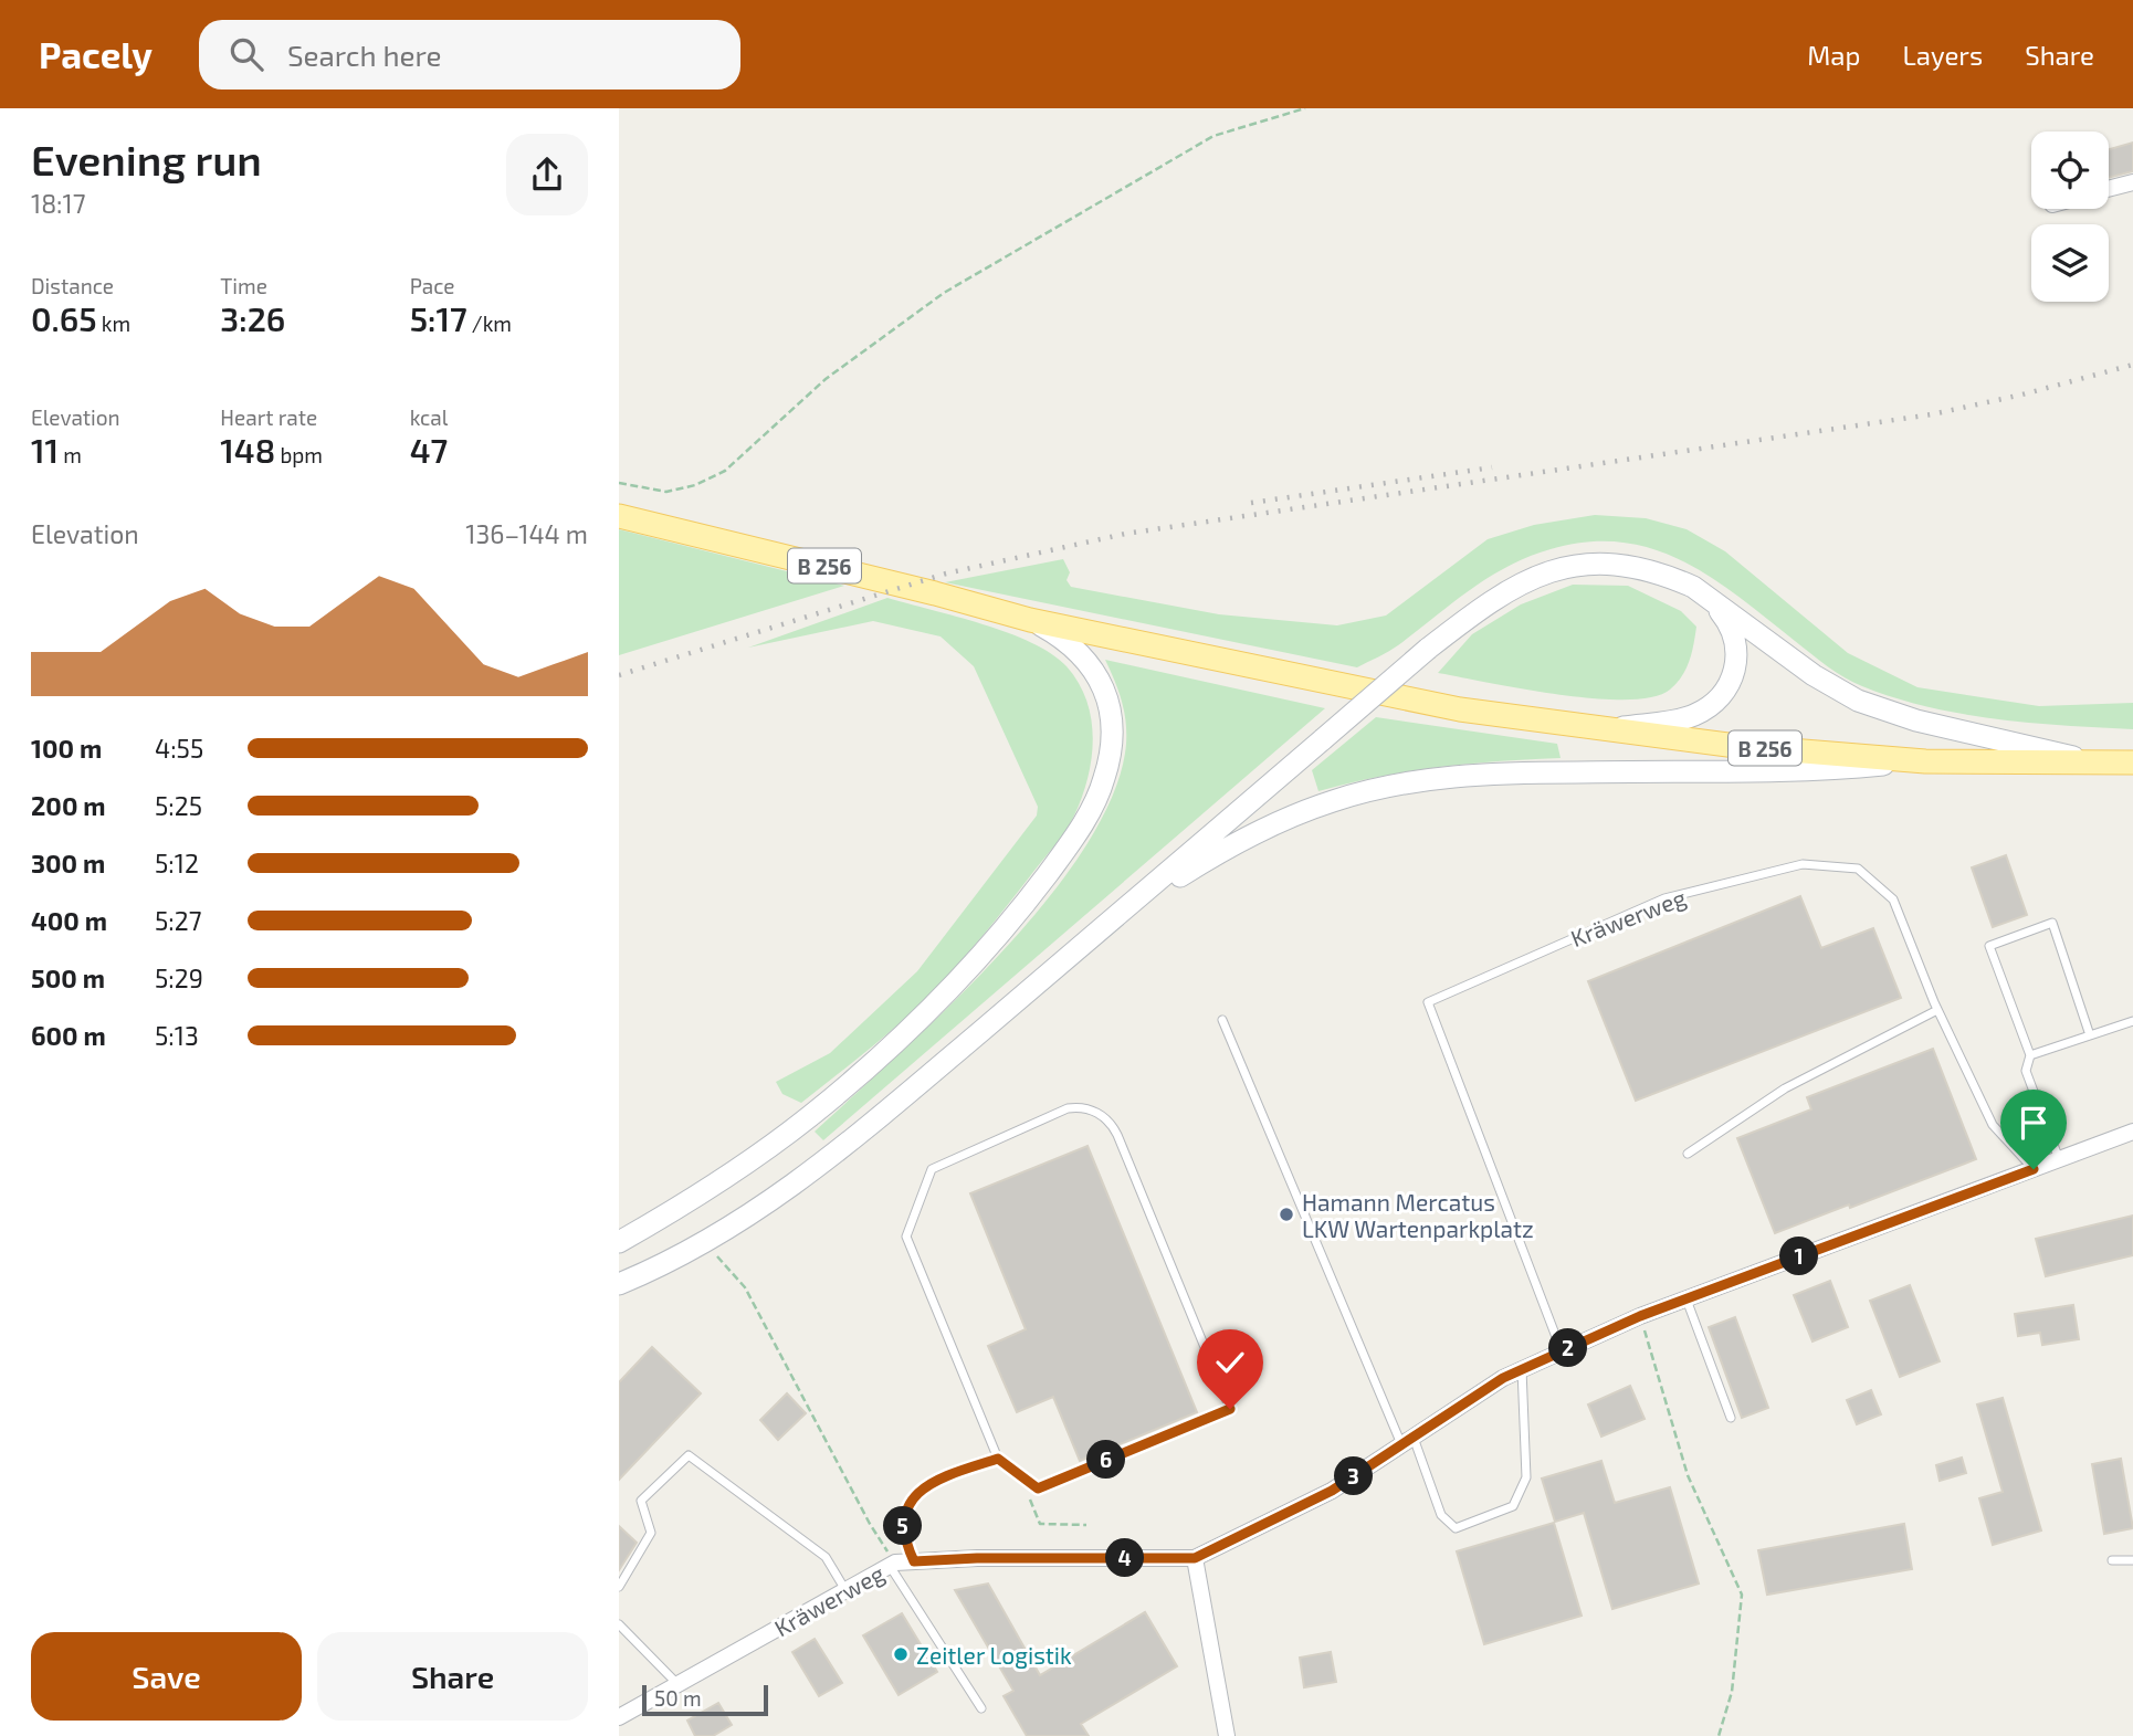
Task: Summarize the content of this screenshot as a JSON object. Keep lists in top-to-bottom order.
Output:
{
  "streets": {
    "main road": ["B 256"],
    "street": ["Kräwerweg"]
  },
  "places": ["Hamann Mercatus LKW Wartenparkplatz", "Zeitler Logistik"],
  "scale_bar": "50 m",
  "page": {
    "header": "Pacely",
    "search": "Search here",
    "nav": ["Map", "Layers", "Share"],
    "heading": ["Evening run", "18:17"],
    "stats": [
      ["Distance", "0.65 km"],
      ["Time", "3:26"],
      ["Pace", "5:17 /km"],
      ["Elevation", "11 m"],
      ["Heart rate", "148 bpm"],
      ["kcal", "47"]
    ],
    "chart": ["Elevation", "136–144 m"],
    "list": [
      {
        "name": "100 m",
        "note": "4:55"
      },
      {
        "name": "200 m",
        "note": "5:25"
      },
      {
        "name": "300 m",
        "note": "5:12"
      },
      {
        "name": "400 m",
        "note": "5:27"
      },
      {
        "name": "500 m",
        "note": "5:29"
      },
      {
        "name": "600 m",
        "note": "5:13"
      }
    ],
    "pins": [
      "1",
      "2",
      "6",
      "3",
      "5",
      "4"
    ],
    "buttons": ["Save", "Share"],
    "scale": "50 m"
  }
}
